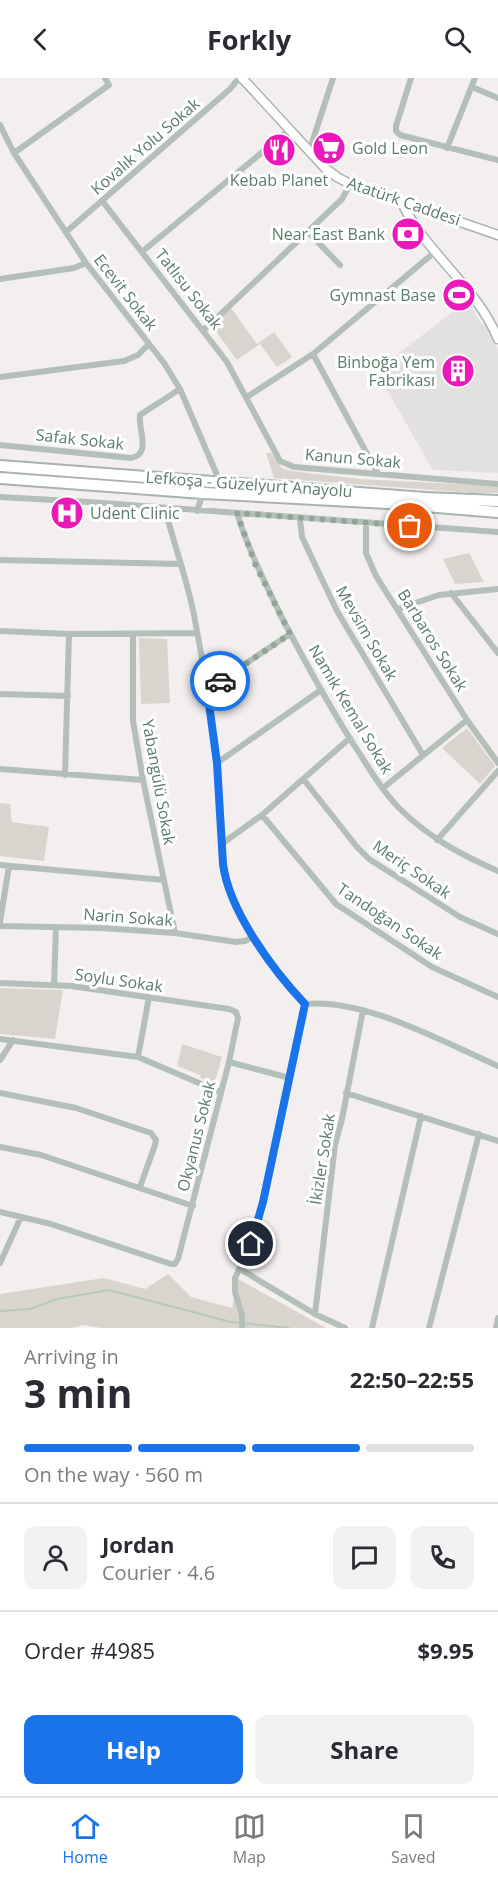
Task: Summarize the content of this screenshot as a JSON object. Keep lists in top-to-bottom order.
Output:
{
  "streets": {
    "highway": ["Lefkoşa - Güzelyurt Anayolu"],
    "main road": ["Atatürk Caddesi"],
    "street": [
      "Kovalık Yolu Sokak",
      "Tatlısu Sokak",
      "Ecevit Sokak",
      "Safak Sokak",
      "Kanun Sokak",
      "Mevsim Sokak",
      "Barbaros Sokak",
      "Namık Kemal Sokak",
      "Yabangülü Sokak",
      "Meriç Sokak",
      "Narin Sokak",
      "Tandoğan Sokak",
      "Soylu Sokak",
      "Okyanus Sokak",
      "İkizler Sokak"
    ]
  },
  "crossings": [
    ["Kovalık Yolu Sokak", "Atatürk Caddesi"],
    ["Kovalık Yolu Sokak", "Tatlısu Sokak"],
    ["Kovalık Yolu Sokak", "Ecevit Sokak"],
    ["Tatlısu Sokak", "Kanun Sokak"],
    ["Ecevit Sokak", "Safak Sokak"],
    ["Ecevit Sokak", "Lefkoşa - Güzelyurt Anayolu"],
    ["Yabangülü Sokak", "Narin Sokak"],
    ["Soylu Sokak", "Okyanus Sokak"]
  ],
  "places": {
    "supermarket": ["Gold Leon"],
    "restaurant": ["Kebab Planet"],
    "bank": ["Near East Bank"],
    "sports": ["Gymnast Base"],
    "building": ["Binboğa Yem Fabrikası"],
    "hospital": ["Udent Clinic"]
  },
  "page": {
    "header": "Forkly",
    "heading": ["3 min", "Arriving in", "22:50–22:55"],
    "panel": [
      "Jordan",
      "Courier · 4.6",
      "Order #4985",
      "$9.95"
    ],
    "bar": "On the way · 560 m",
    "buttons": ["Help", "Share"],
    "tabs": ["Home", "Map", "Saved"]
  }
}
